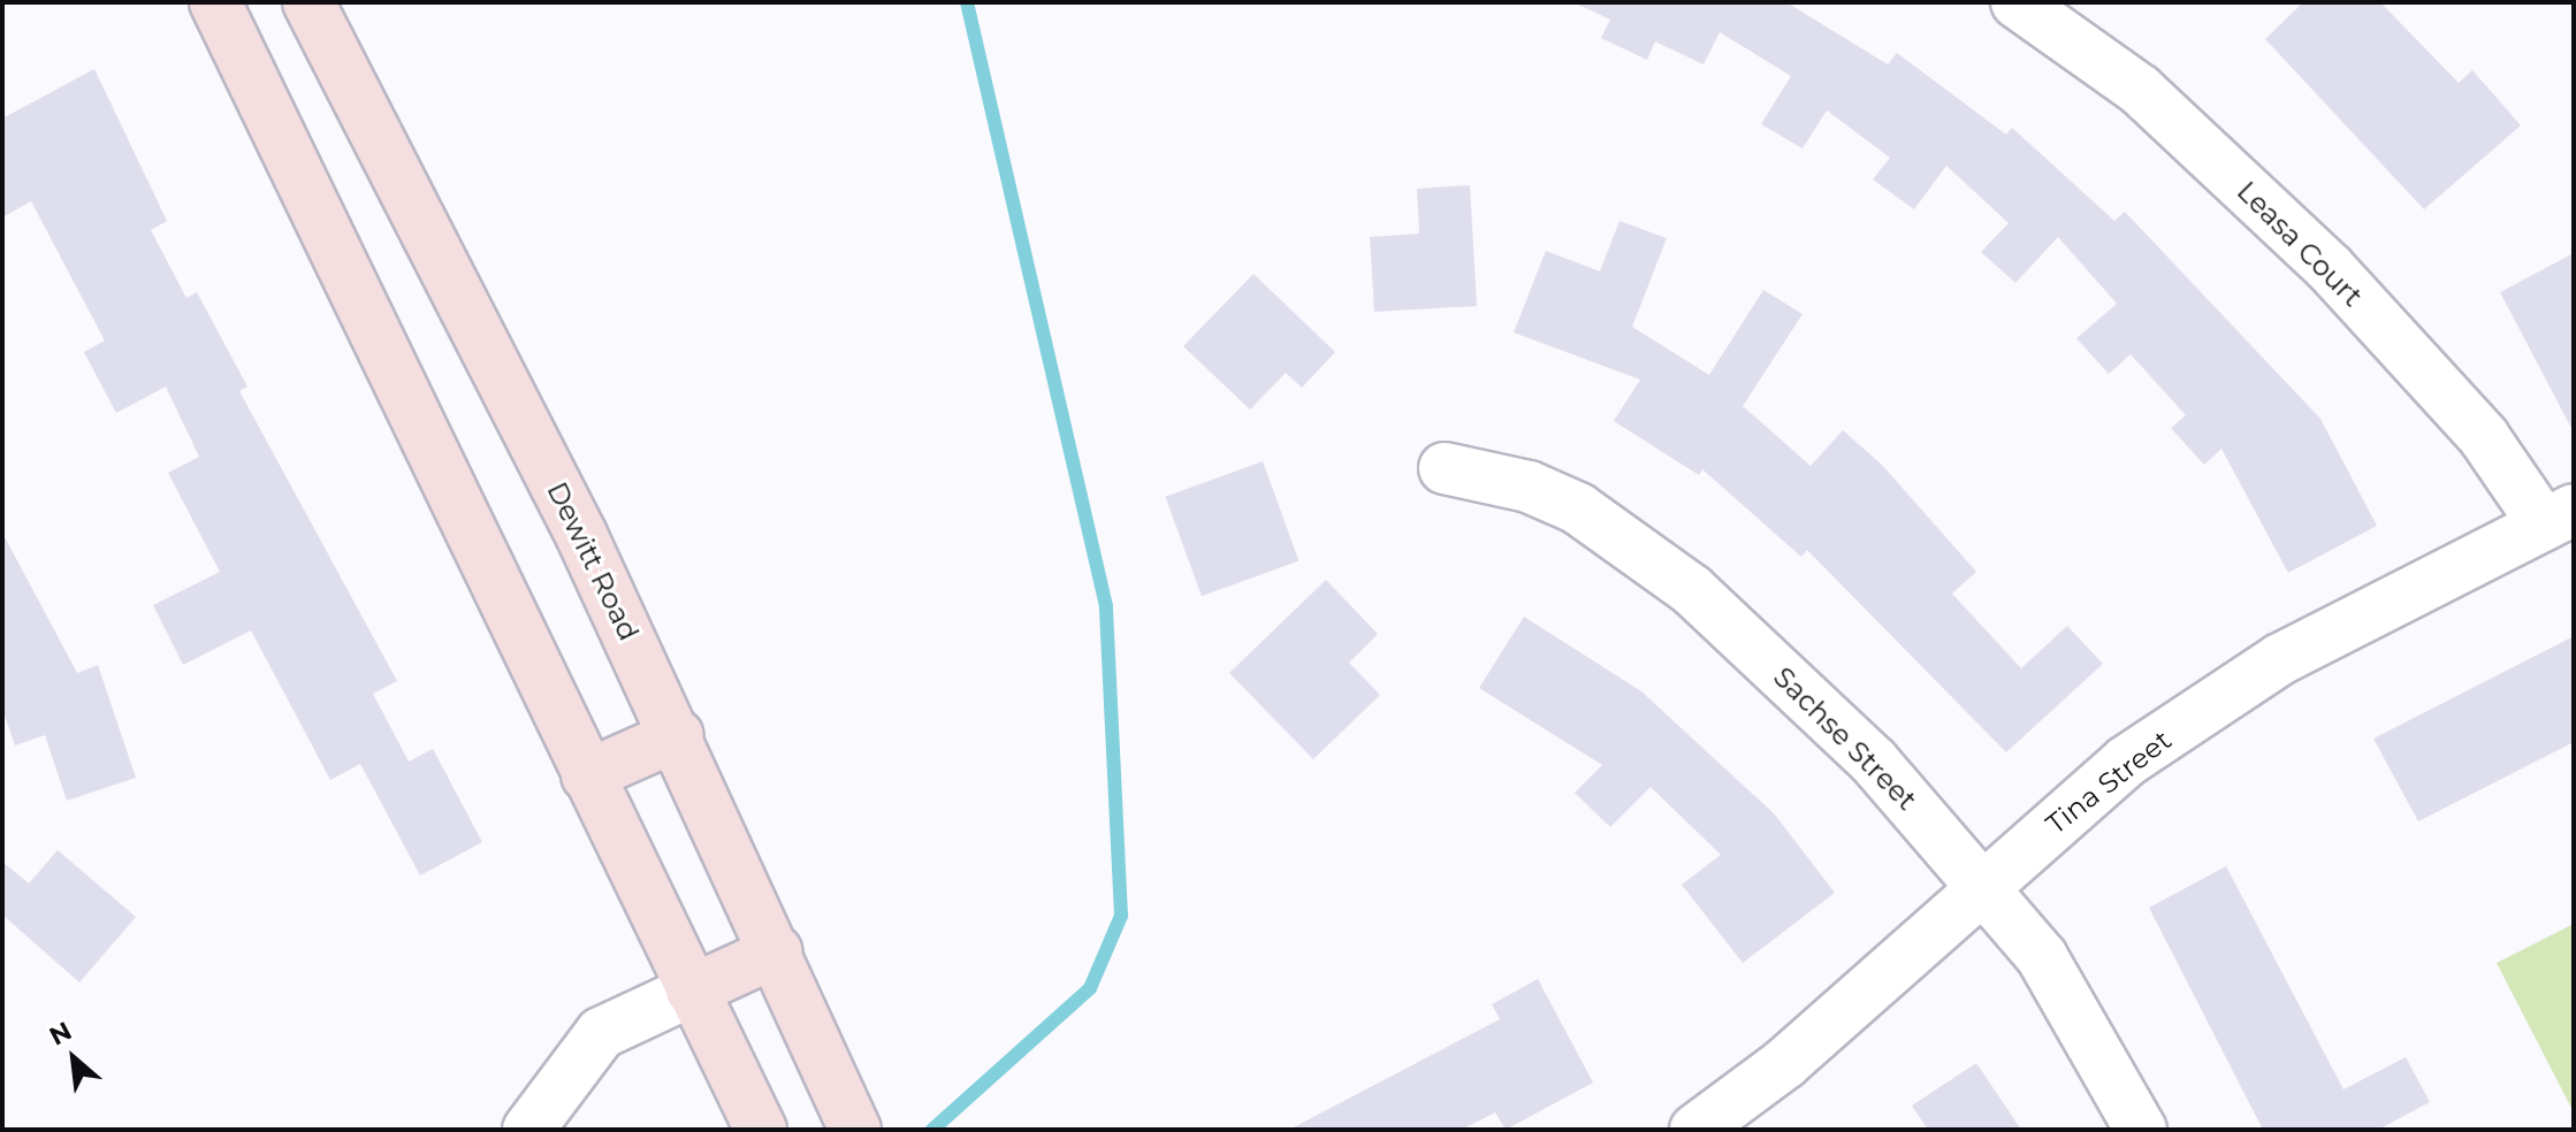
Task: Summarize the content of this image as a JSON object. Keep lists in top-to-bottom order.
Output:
{
  "streets": {
    "main road": ["Dewitt Road"],
    "street": ["Leasa Court", "Sachse Street", "Tina Street"]
  },
  "crossings": [
    ["Leasa Court", "Tina Street"],
    ["Sachse Street", "Tina Street"]
  ],
  "north": "top left"
}
